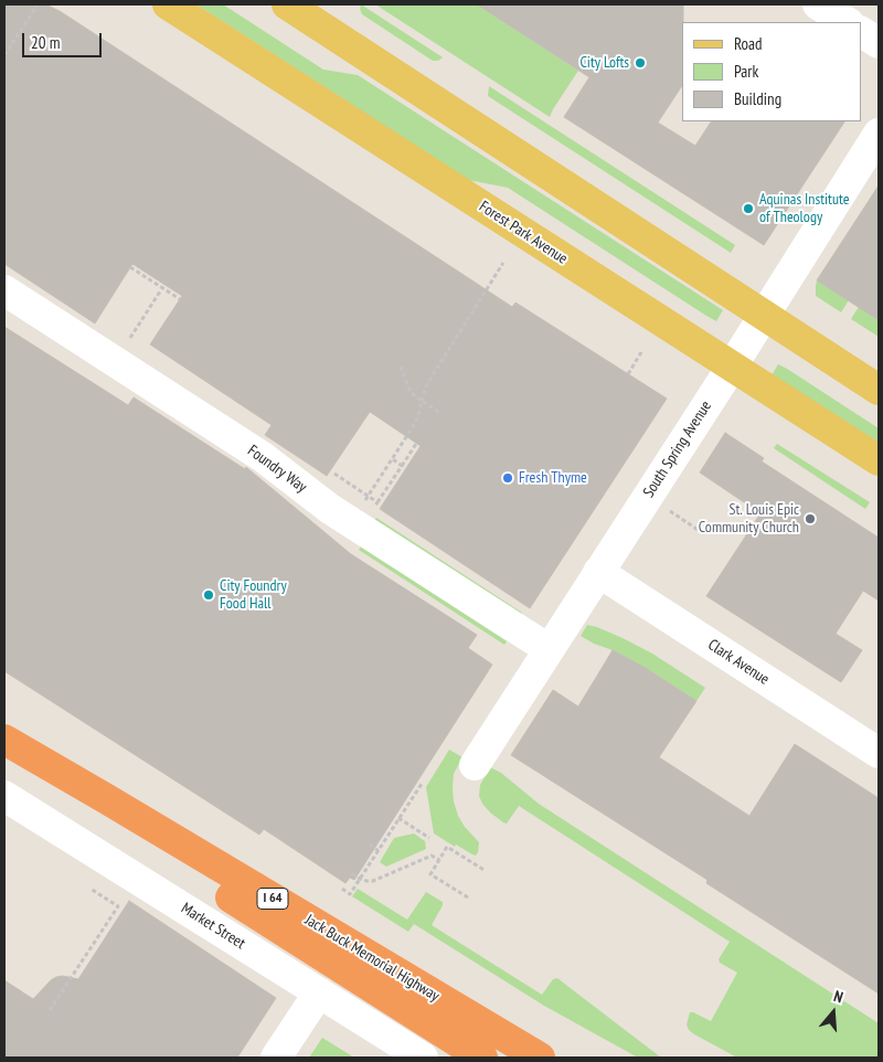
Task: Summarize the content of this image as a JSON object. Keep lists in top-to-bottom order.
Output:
{
  "streets": {
    "highway": ["I 64", "Jack Buck Memorial Highway"],
    "main road": ["Forest Park Avenue"],
    "street": [
      "South Spring Avenue",
      "Foundry Way",
      "Clark Avenue",
      "Market Street"
    ]
  },
  "crossings": [
    ["Forest Park Avenue", "South Spring Avenue"],
    ["South Spring Avenue", "Foundry Way"],
    ["South Spring Avenue", "Clark Avenue"]
  ],
  "places": [
    "City Lofts",
    "Aquinas Institute of Theology",
    "Fresh Thyme",
    "St. Louis Epic Community Church",
    "City Foundry Food Hall"
  ],
  "legend": ["Road", "Park", "Building"],
  "scale_bar": "20 m",
  "north": "top"
}
